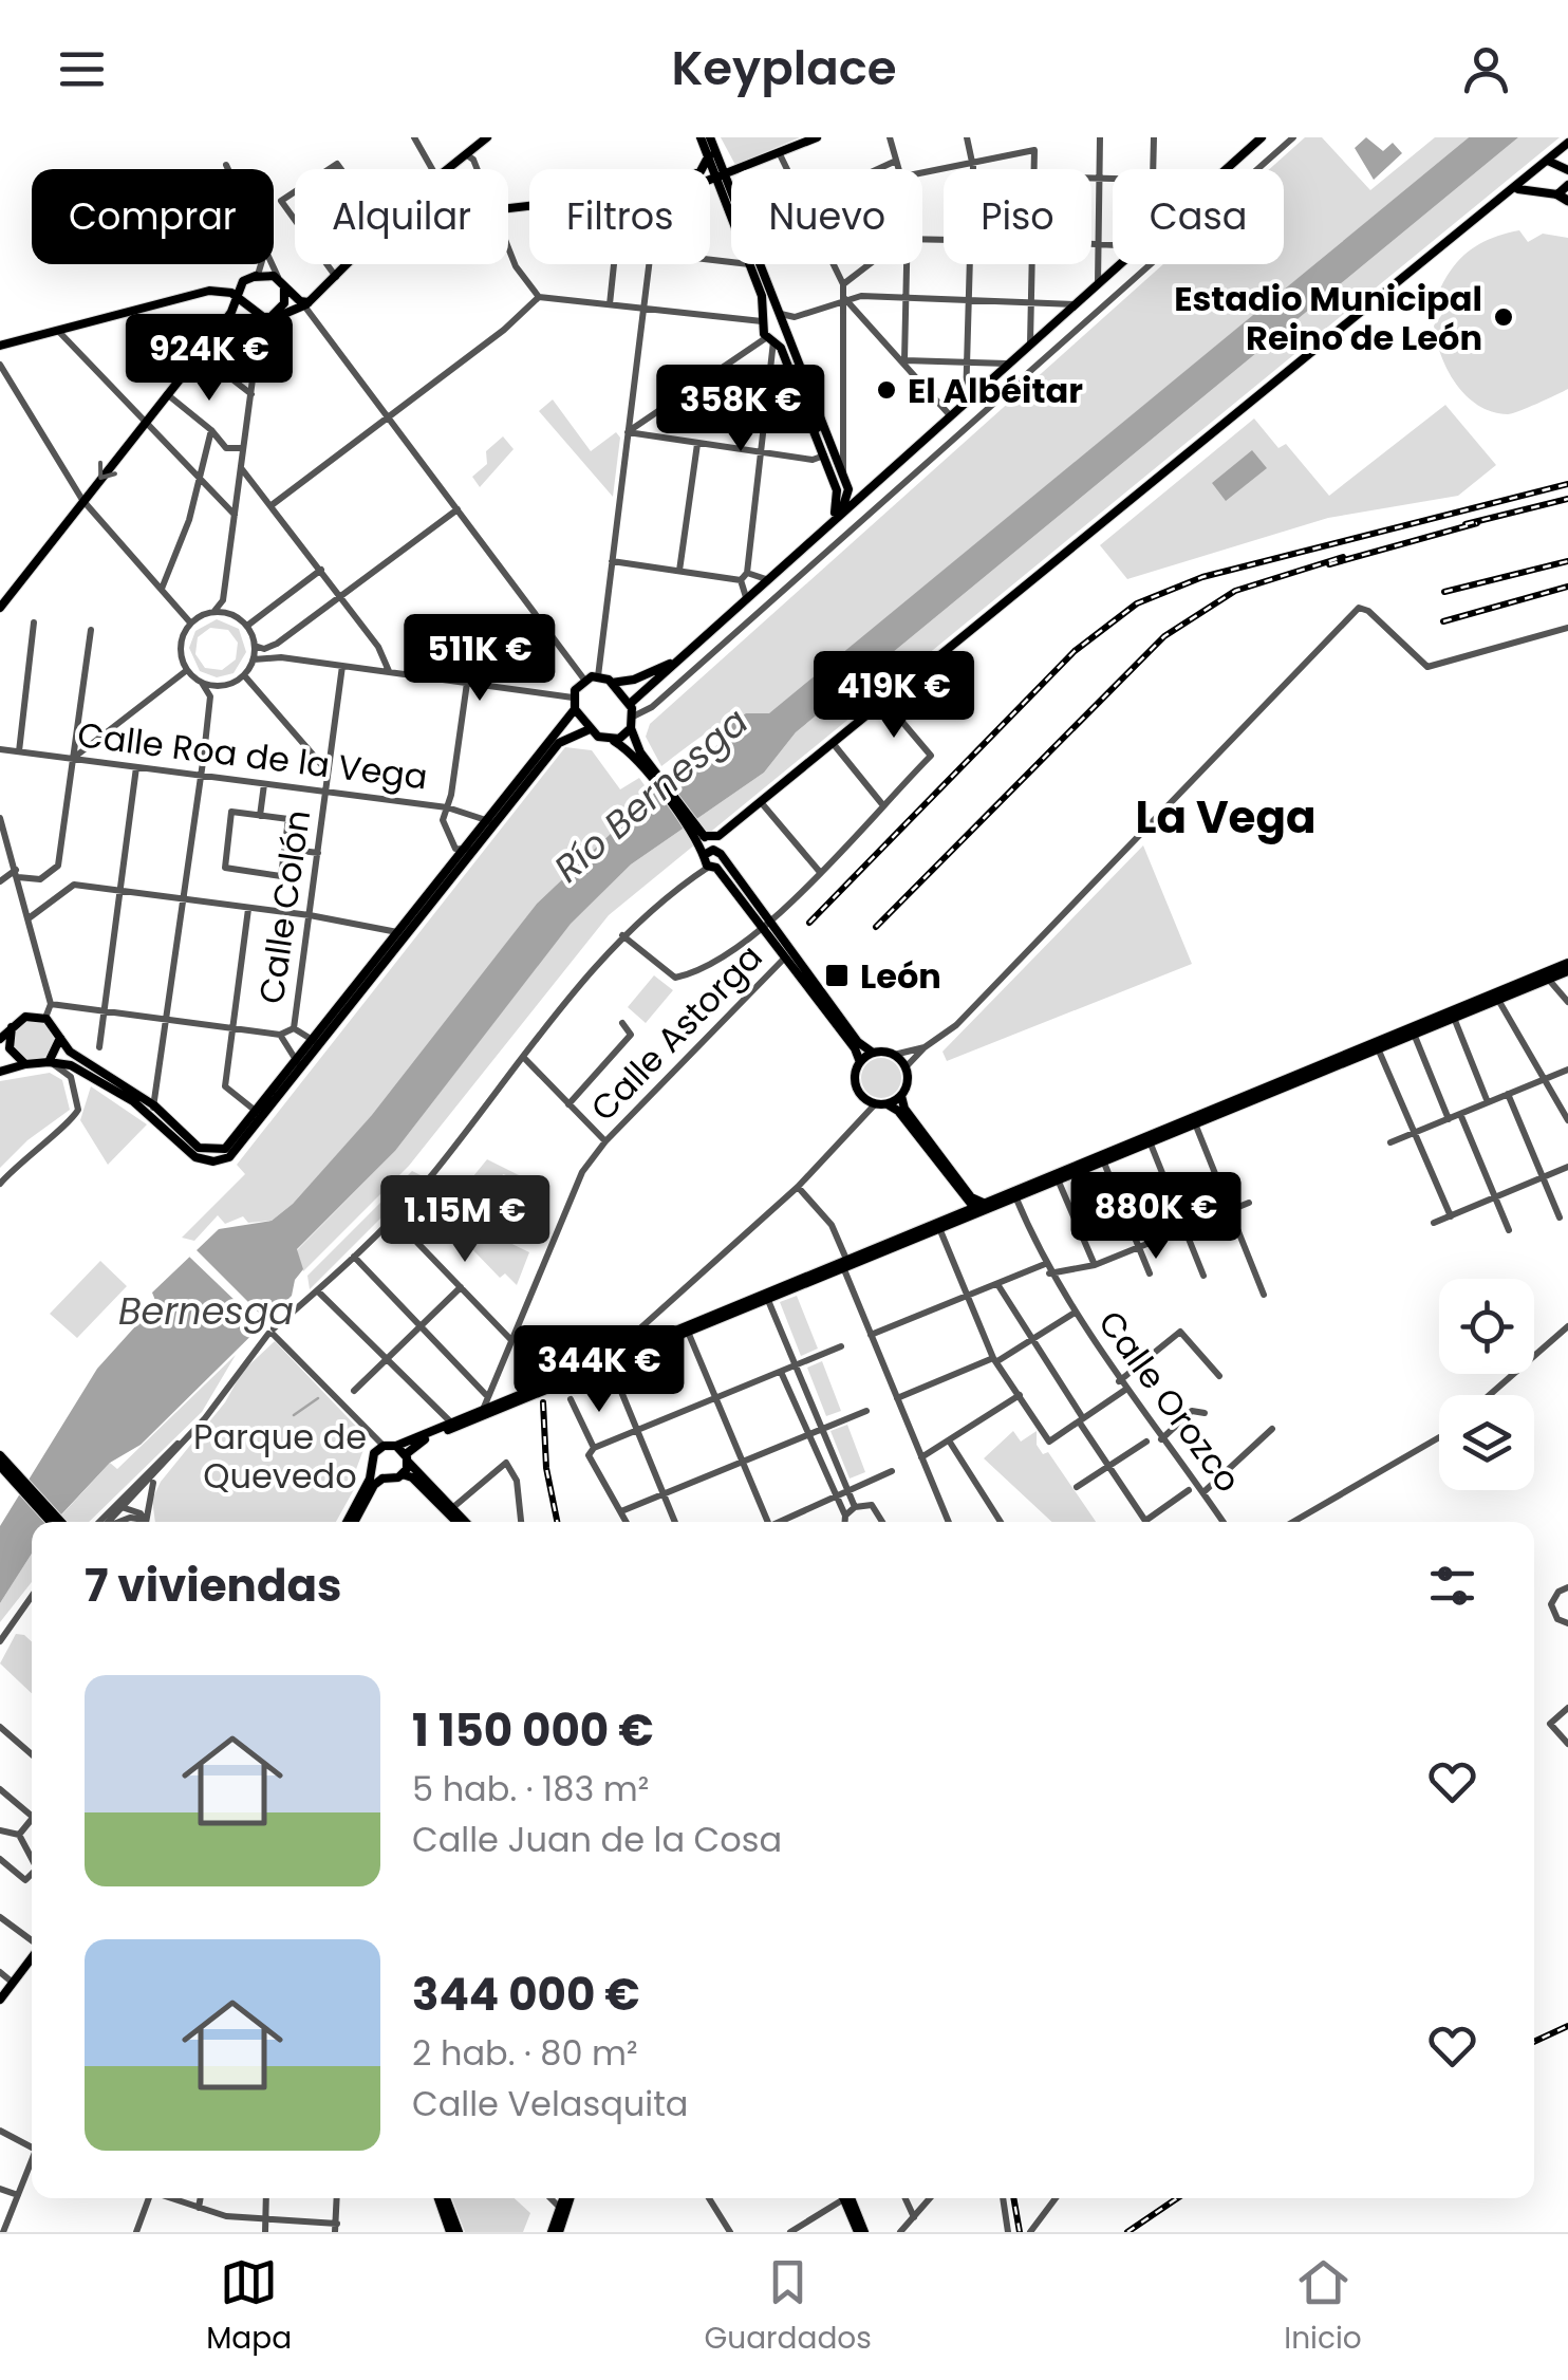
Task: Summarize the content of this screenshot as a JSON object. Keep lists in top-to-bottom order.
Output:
{
  "streets": {
    "street": [
      "Calle Roa de la Vega",
      "Calle Colón",
      "Calle Astorga",
      "Calle Orozco"
    ]
  },
  "crossings": [
    ["Calle Roa de la Vega", "Calle Colón"]
  ],
  "districts": ["La Vega"],
  "water": ["Río Bernesga", "Bernesga"],
  "parks": ["Parque de Quevedo"],
  "places": {
    "other": ["Estadio Municipal Reino de León", "El Albéitar"],
    "transit": ["León"]
  },
  "page": {
    "header": "Keyplace",
    "chip": [
      "Comprar",
      "Alquilar",
      "Filtros",
      "Nuevo",
      "Piso",
      "Casa"
    ],
    "price": [
      "924K €",
      "358K €",
      "511K €",
      "419K €",
      "880K €",
      "1.15M €",
      "344K €"
    ],
    "heading": "7 viviendas",
    "list": [
      {
        "name": "1 150 000 €",
        "note": "5 hab. · 183 m² · Calle Juan de la Cosa"
      },
      {
        "name": "344 000 €",
        "note": "2 hab. · 80 m² · Calle Velasquita"
      }
    ],
    "tabs": ["Mapa", "Guardados", "Inicio"]
  }
}
